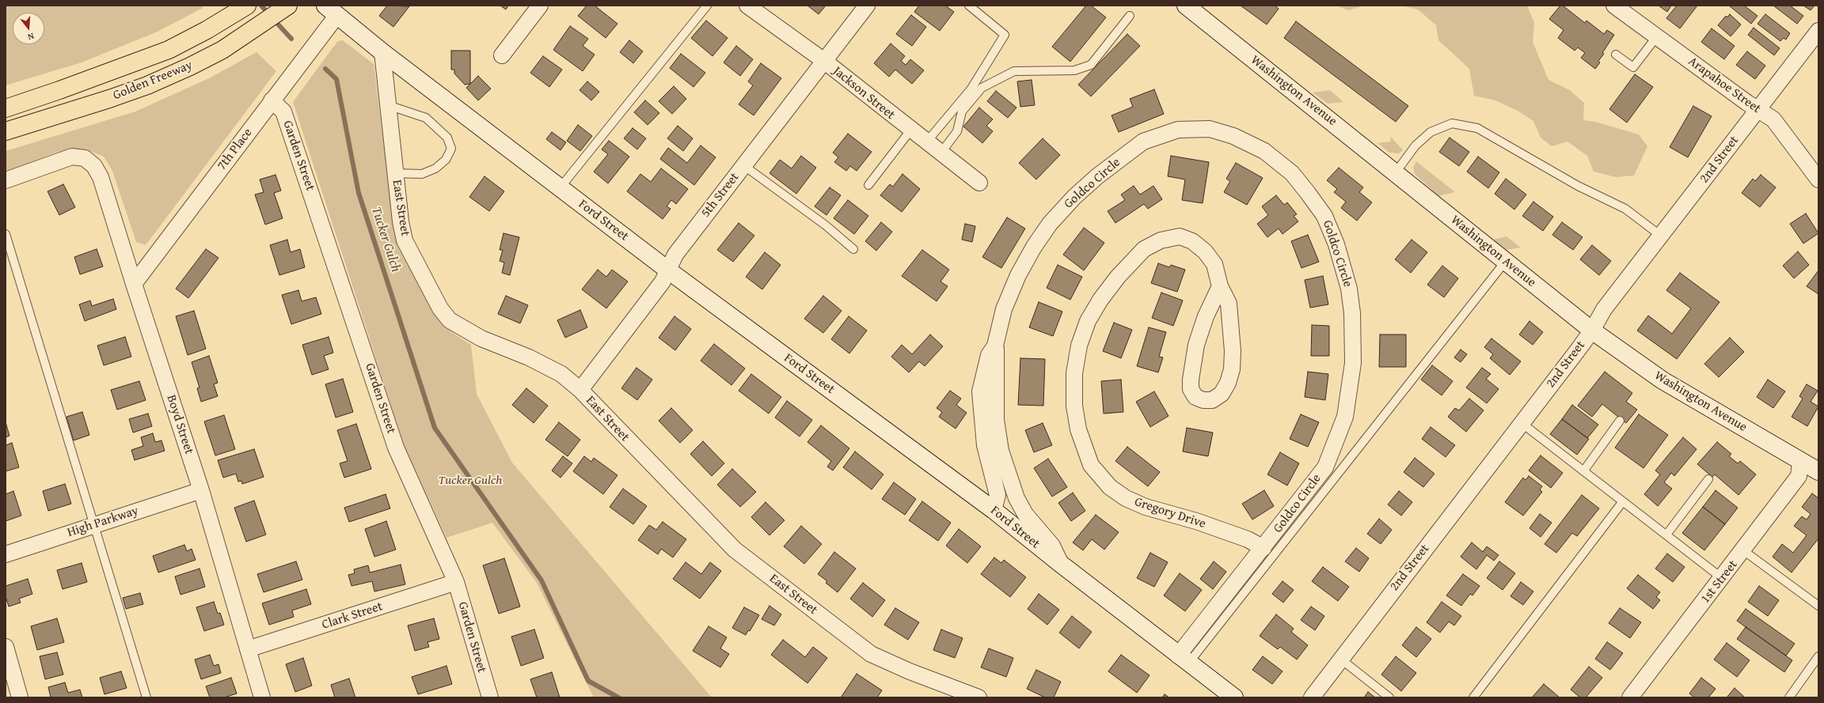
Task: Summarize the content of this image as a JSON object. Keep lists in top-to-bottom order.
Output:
{
  "streets": {
    "highway": ["Golden Freeway"],
    "street": [
      "Arapahoe Street",
      "Washington Avenue",
      "Jackson Street",
      "7th Place",
      "Garden Street",
      "2nd Street",
      "Goldco Circle",
      "5th Street",
      "East Street",
      "Ford Street",
      "Boyd Street",
      "Gregory Drive",
      "High Parkway",
      "1st Street",
      "Clark Street"
    ]
  },
  "crossings": [
    ["Arapahoe Street", "2nd Street"],
    ["Washington Avenue", "2nd Street"],
    ["Washington Avenue", "1st Street"],
    ["Jackson Street", "5th Street"],
    ["7th Place", "Garden Street"],
    ["7th Place", "Ford Street"],
    ["7th Place", "Boyd Street"],
    ["Garden Street", "Clark Street"],
    ["Goldco Circle", "Ford Street"],
    ["Goldco Circle", "Gregory Drive"],
    ["5th Street", "East Street"],
    ["5th Street", "Ford Street"],
    ["East Street", "Ford Street"],
    ["Boyd Street", "High Parkway"],
    ["Boyd Street", "Clark Street"]
  ],
  "water": ["Tucker Gulch"],
  "parks": ["Tucker Gulch"],
  "north": "bottom"
}
